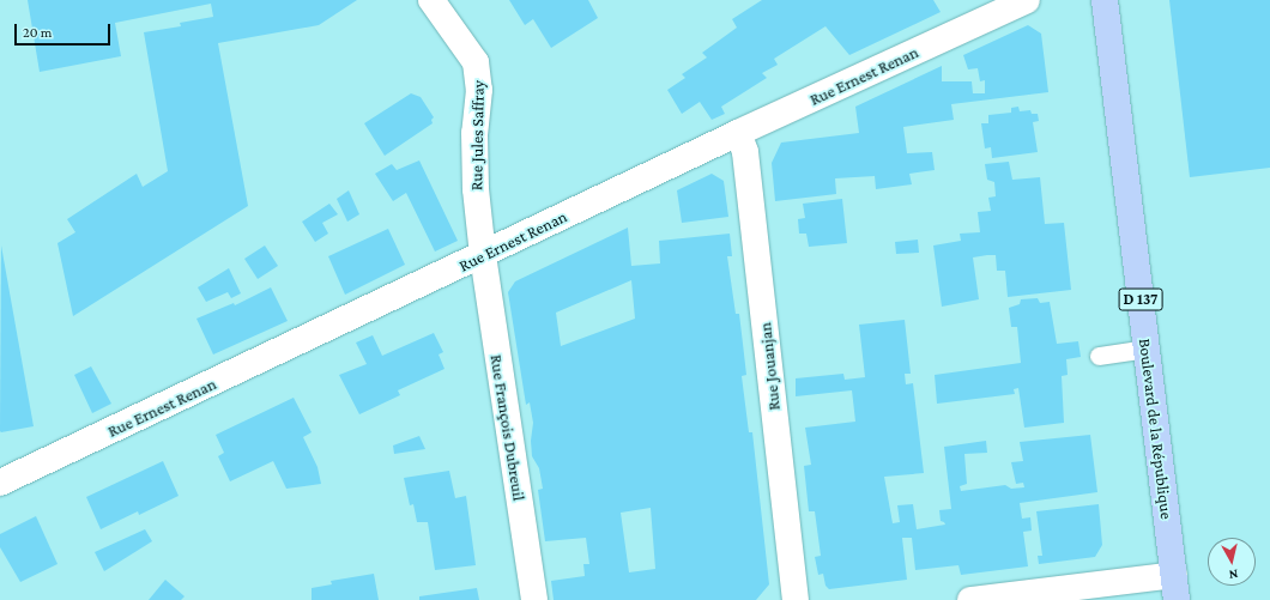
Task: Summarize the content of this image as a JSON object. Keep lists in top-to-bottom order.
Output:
{
  "streets": {
    "main road": ["D 137", "Boulevard de la République"],
    "street": [
      "Rue Ernest Renan",
      "Rue Jules Saffray",
      "Rue Jouanjan",
      "Rue François Dubreuil"
    ]
  },
  "crossings": [
    ["Rue Ernest Renan", "Rue Jules Saffray"],
    ["Rue Ernest Renan", "Rue Jouanjan"],
    ["Rue Ernest Renan", "Rue François Dubreuil"],
    ["Rue Jules Saffray", "Rue François Dubreuil"]
  ],
  "scale_bar": "20 m",
  "north": "bottom"
}
